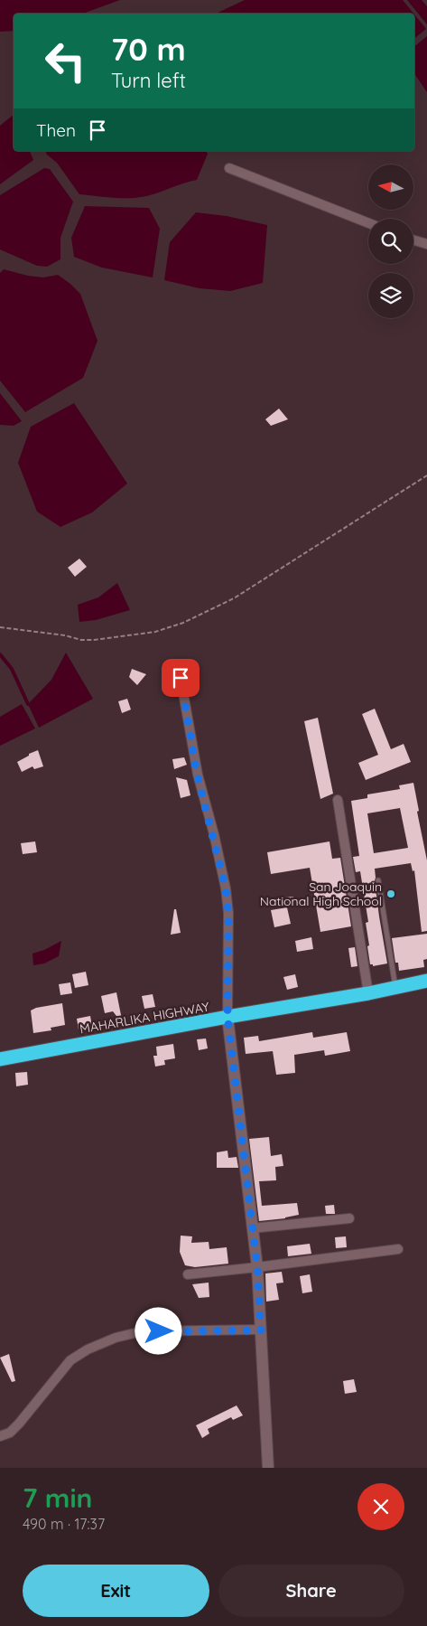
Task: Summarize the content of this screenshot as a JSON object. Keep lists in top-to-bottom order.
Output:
{
  "streets": {
    "highway": ["MAHARLIKA HIGHWAY"]
  },
  "places": ["San Joaquin National High School"],
  "north": "left",
  "page": {
    "turn": ["70 m", "Turn left"],
    "then": "Then",
    "heading": ["7 min", "490 m · 17:37"],
    "buttons": ["Exit", "Share"]
  }
}
